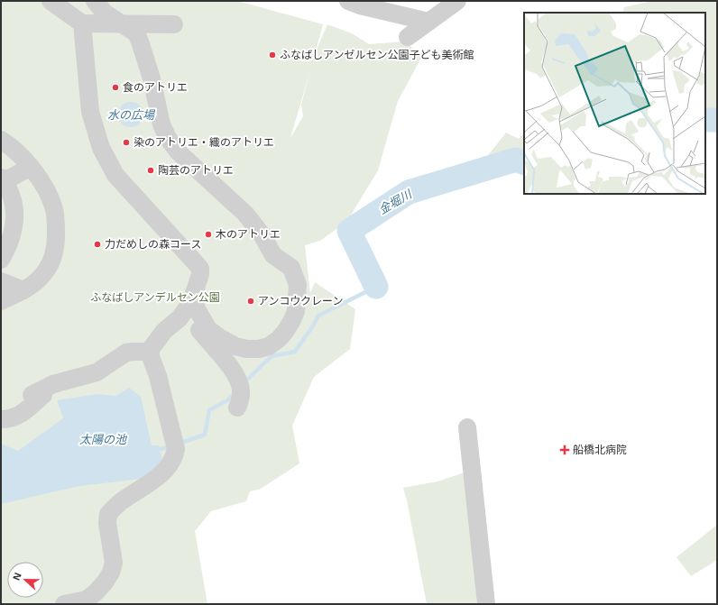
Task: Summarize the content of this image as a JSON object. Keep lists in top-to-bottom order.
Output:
{
  "water": ["水の広場", "金堀川", "太陽の池"],
  "parks": ["ふなばしアンデルセン公園"],
  "places": {
    "other": [
      "ふなばしアンゼルセン公園子ども美術館",
      "食のアトリエ",
      "染のアトリエ・織のアトリエ",
      "陶芸のアトリエ",
      "木のアトリエ",
      "力だめしの森コース",
      "アンコウクレーン"
    ],
    "health": ["船橋北病院"]
  },
  "north": "left"
}
